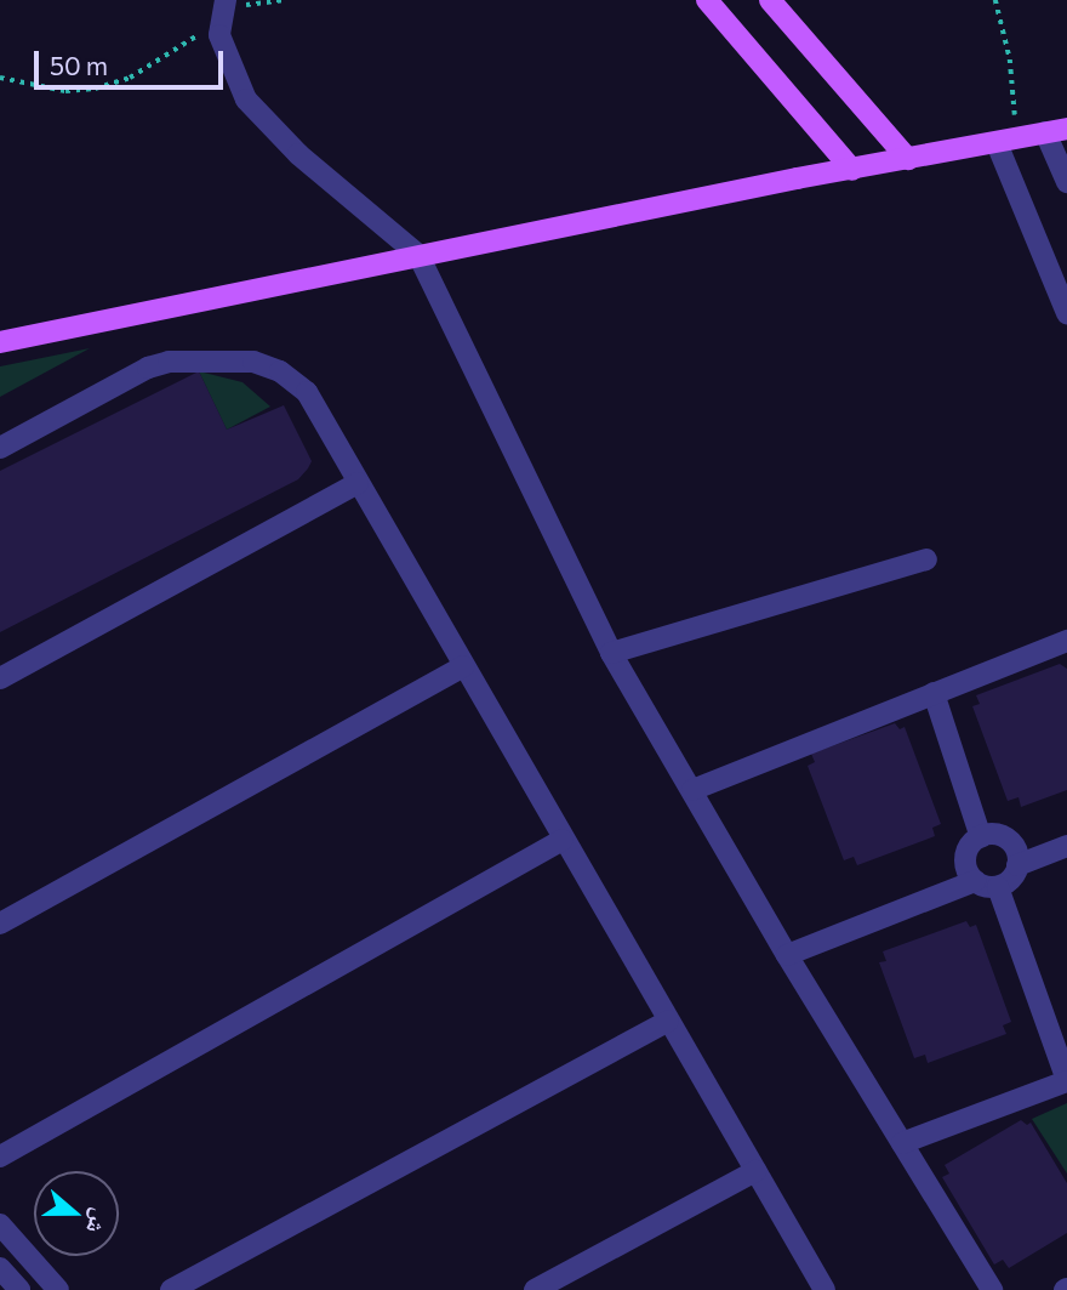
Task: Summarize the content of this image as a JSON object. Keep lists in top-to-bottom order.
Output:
{
  "scale_bar": "50 m",
  "north": "right"
}
